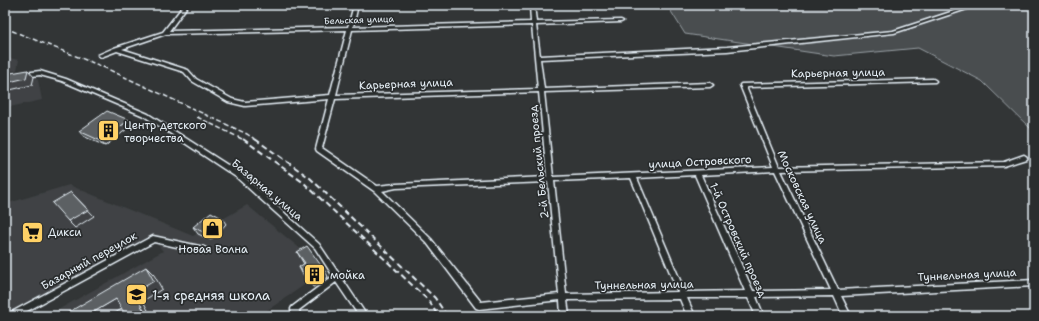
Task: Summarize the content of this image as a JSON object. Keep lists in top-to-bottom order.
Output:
{
  "streets": {
    "street": [
      "Бельская улица",
      "Карьерная улица",
      "2-й Бельский проезд",
      "улица Островского",
      "Базарная улица",
      "Московская улица",
      "1-й Островский проезд",
      "Базарный переулок",
      "Туннельная улица"
    ]
  },
  "crossings": [
    ["Бельская улица", "Карьерная улица"],
    ["Бельская улица", "2-й Бельский проезд"],
    ["Карьерная улица", "2-й Бельский проезд"],
    ["Карьерная улица", "Московская улица"],
    ["Карьерная улица", "Туннельная улица"],
    ["2-й Бельский проезд", "улица Островского"],
    ["2-й Бельский проезд", "Туннельная улица"],
    ["улица Островского", "Московская улица"],
    ["улица Островского", "1-й Островский проезд"],
    ["улица Островского", "Туннельная улица"],
    ["Московская улица", "Туннельная улица"],
    ["1-й Островский проезд", "Туннельная улица"]
  ],
  "places": {
    "building": ["Центр детского творчества", "мойка"],
    "shop": ["Новая Волна"],
    "supermarket": ["Дикси"],
    "school or university": ["1-я средняя школа"]
  }
}
